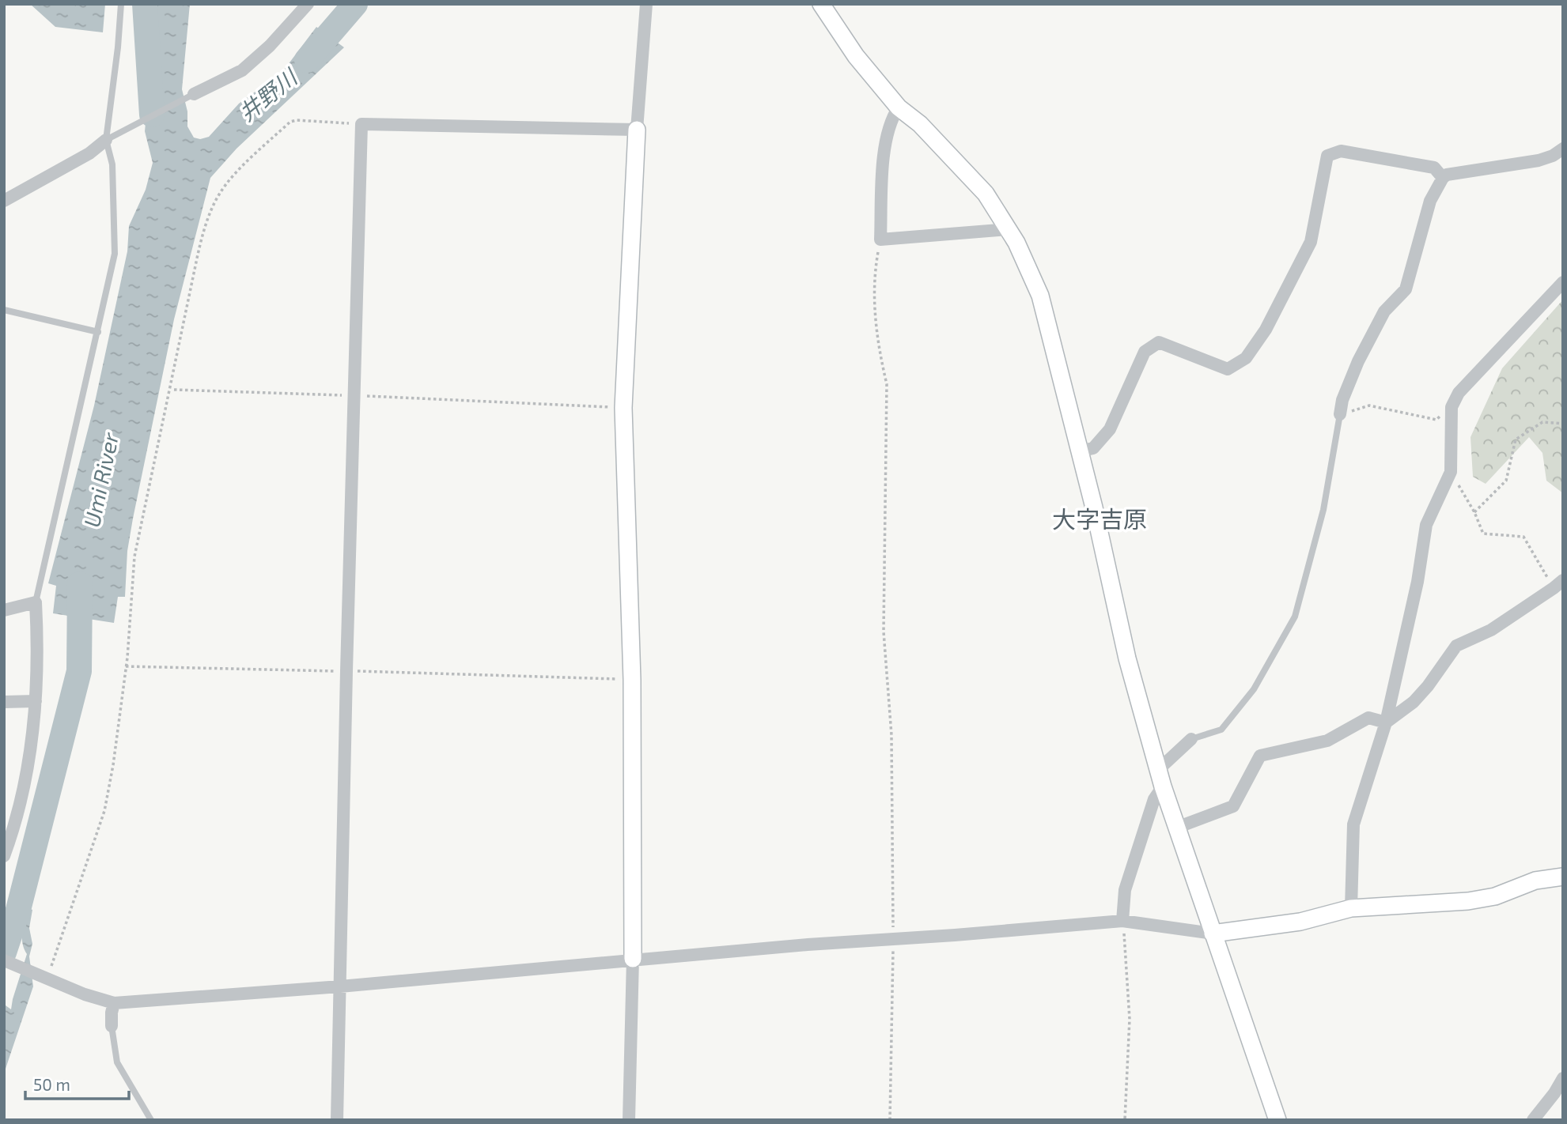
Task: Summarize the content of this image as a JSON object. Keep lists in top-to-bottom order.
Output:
{
  "districts": ["大字吉原"],
  "water": ["井野川", "Umi River"],
  "scale_bar": "50 m"
}
